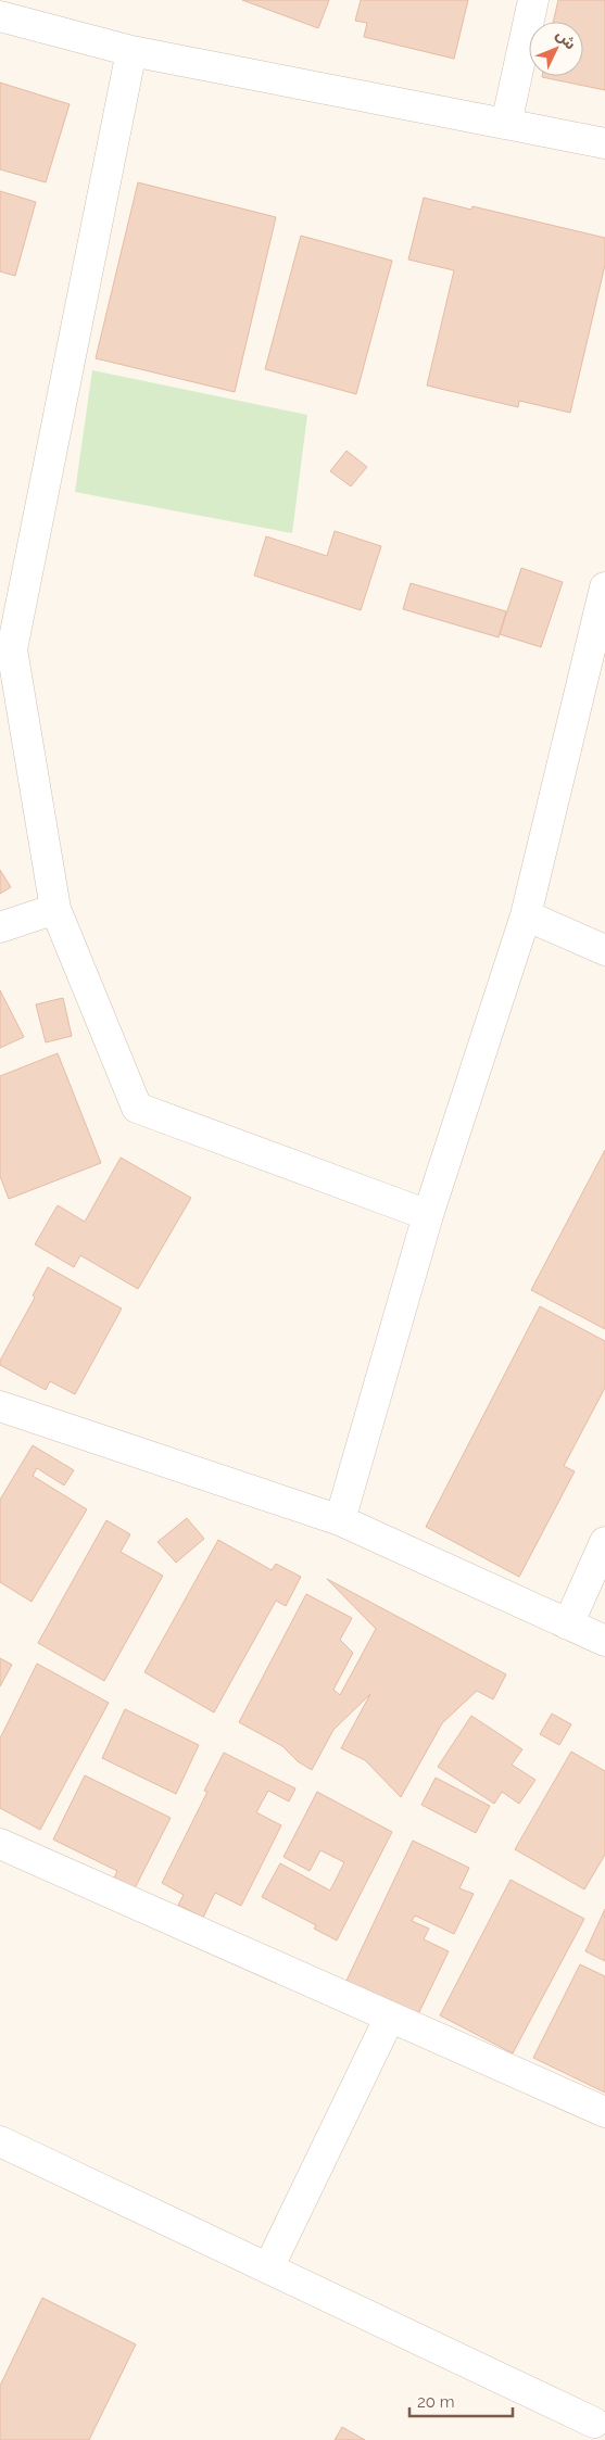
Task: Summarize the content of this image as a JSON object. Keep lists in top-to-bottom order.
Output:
{
  "scale_bar": "20 m",
  "north": "top right"
}
